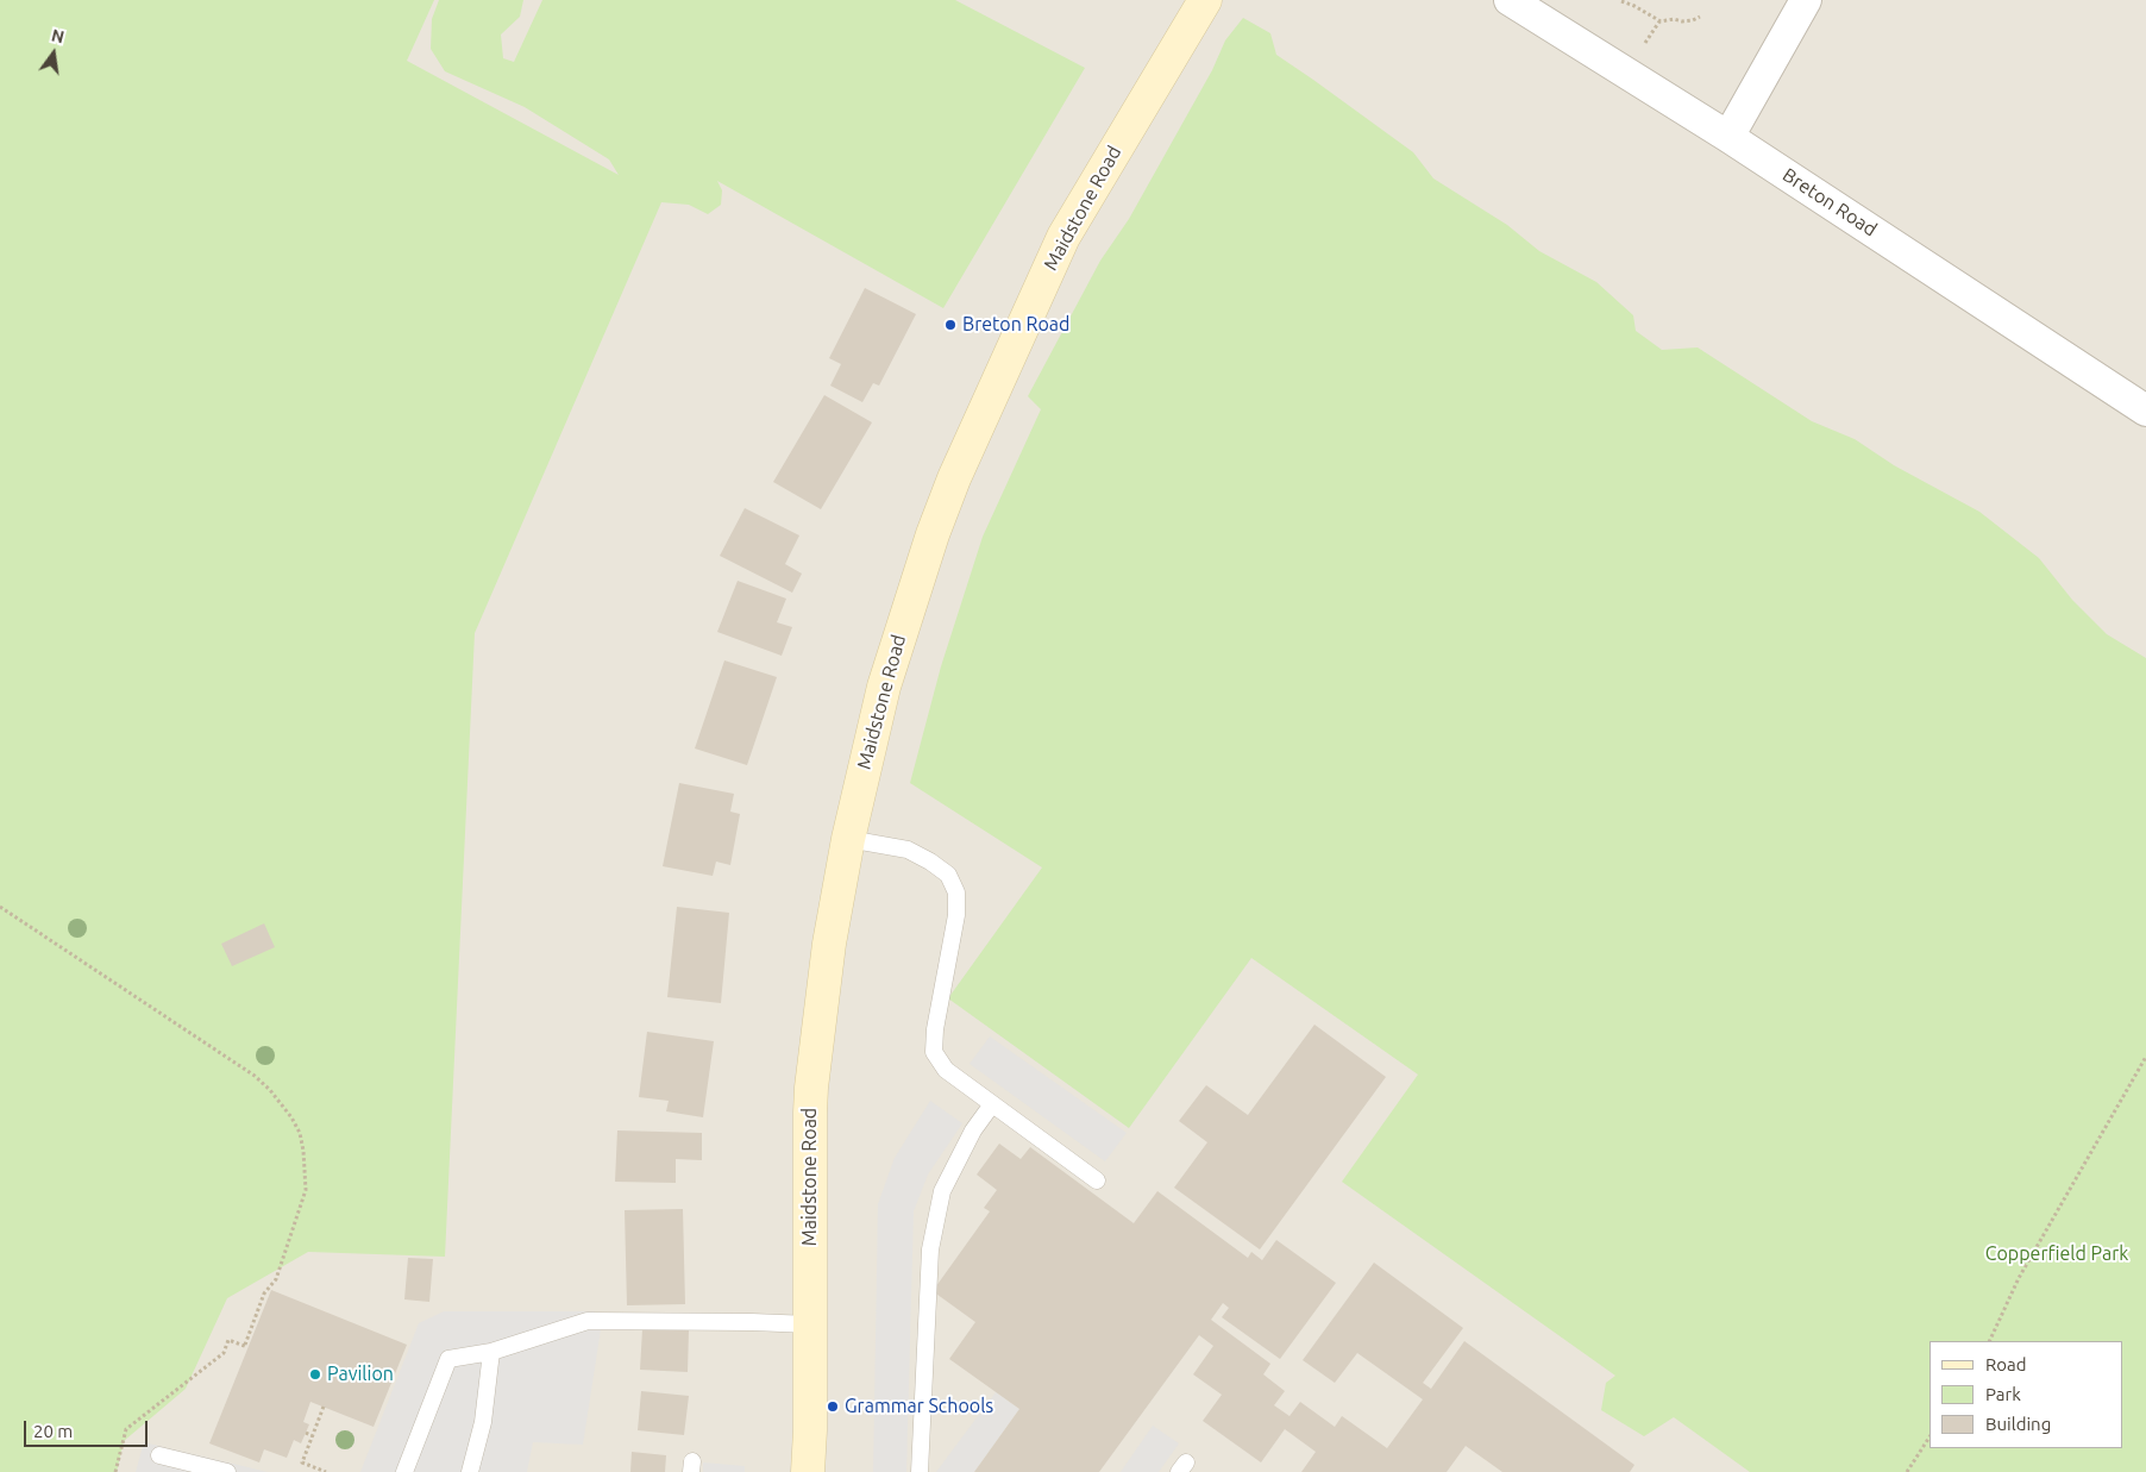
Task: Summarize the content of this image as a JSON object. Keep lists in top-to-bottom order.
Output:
{
  "streets": {
    "main road": ["Maidstone Road"],
    "street": ["Breton Road"]
  },
  "parks": ["Copperfield Park"],
  "places": ["Breton Road", "Pavilion", "Grammar Schools"],
  "legend": ["Road", "Park", "Building"],
  "scale_bar": "20 m",
  "north": "top"
}
